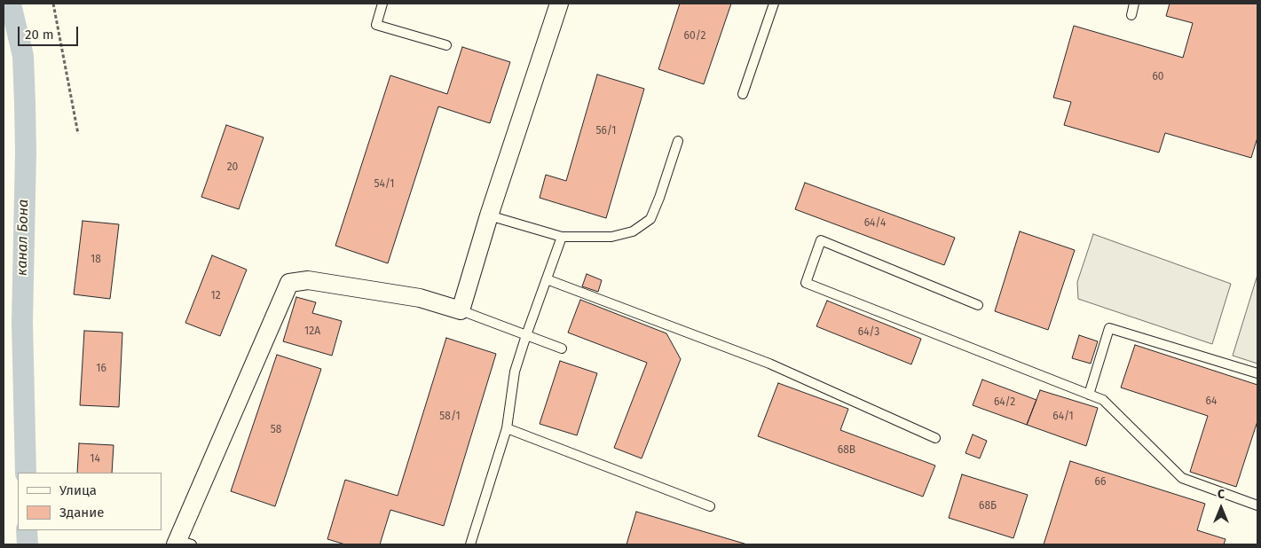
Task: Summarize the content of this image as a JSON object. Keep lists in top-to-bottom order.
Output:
{
  "water": ["канал Бона"],
  "house_numbers": [
    "60/2",
    "60",
    "56/1",
    "20",
    "54/1",
    "64/4",
    "18",
    "12",
    "12А",
    "64/3",
    "16",
    "64",
    "64/2",
    "58/1",
    "64/1",
    "58",
    "68В",
    "14",
    "66",
    "68Б"
  ],
  "legend": ["Улица", "Здание"],
  "scale_bar": "20 m",
  "north": "top"
}
